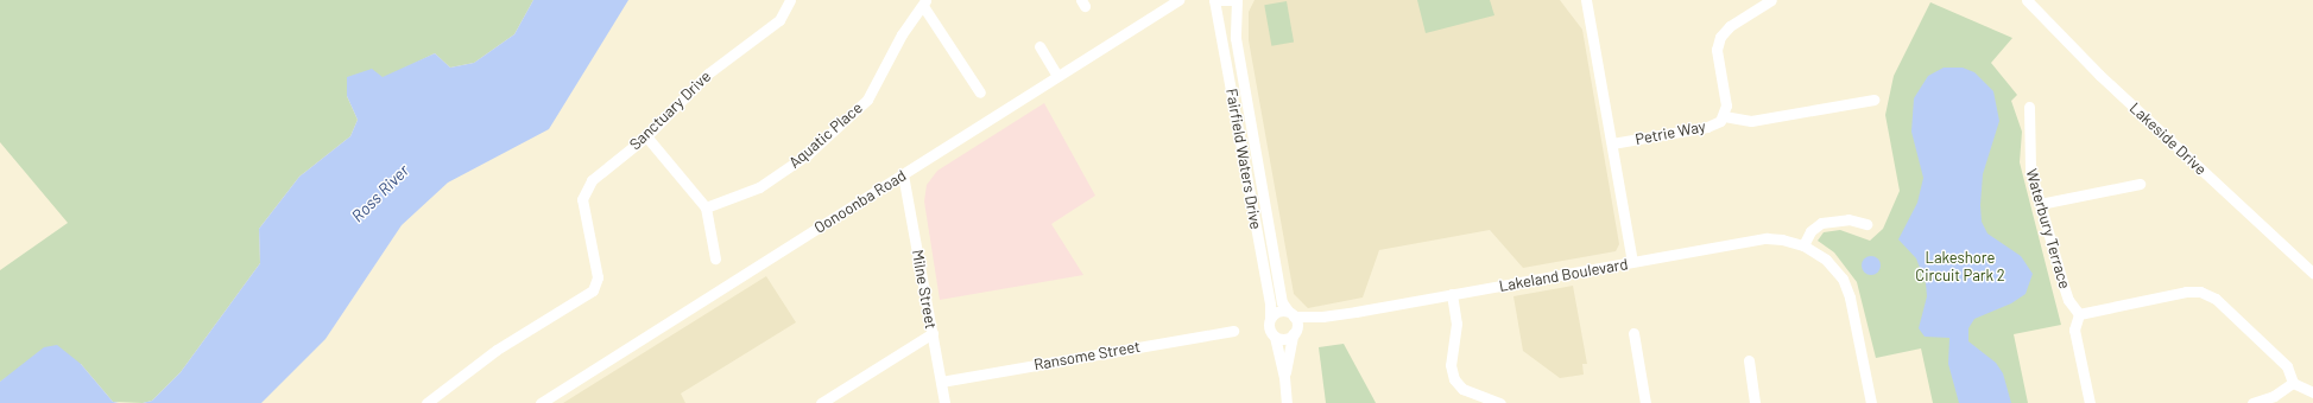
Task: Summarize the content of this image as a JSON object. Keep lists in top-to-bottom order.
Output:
{
  "streets": {
    "street": [
      "Sanctuary Drive",
      "Petrie Way",
      "Aquatic Place",
      "Lakeside Drive",
      "Fairfield Waters Drive",
      "Oonoonba Road",
      "Waterbury Terrace",
      "Lakeland Boulevard",
      "Milne Street",
      "Ransome Street"
    ]
  },
  "crossings": [
    ["Fairfield Waters Drive", "Lakeland Boulevard"],
    ["Oonoonba Road", "Milne Street"],
    ["Milne Street", "Ransome Street"]
  ],
  "water": ["Ross River"],
  "parks": ["Lakeshore Circuit Park 2"]
}
